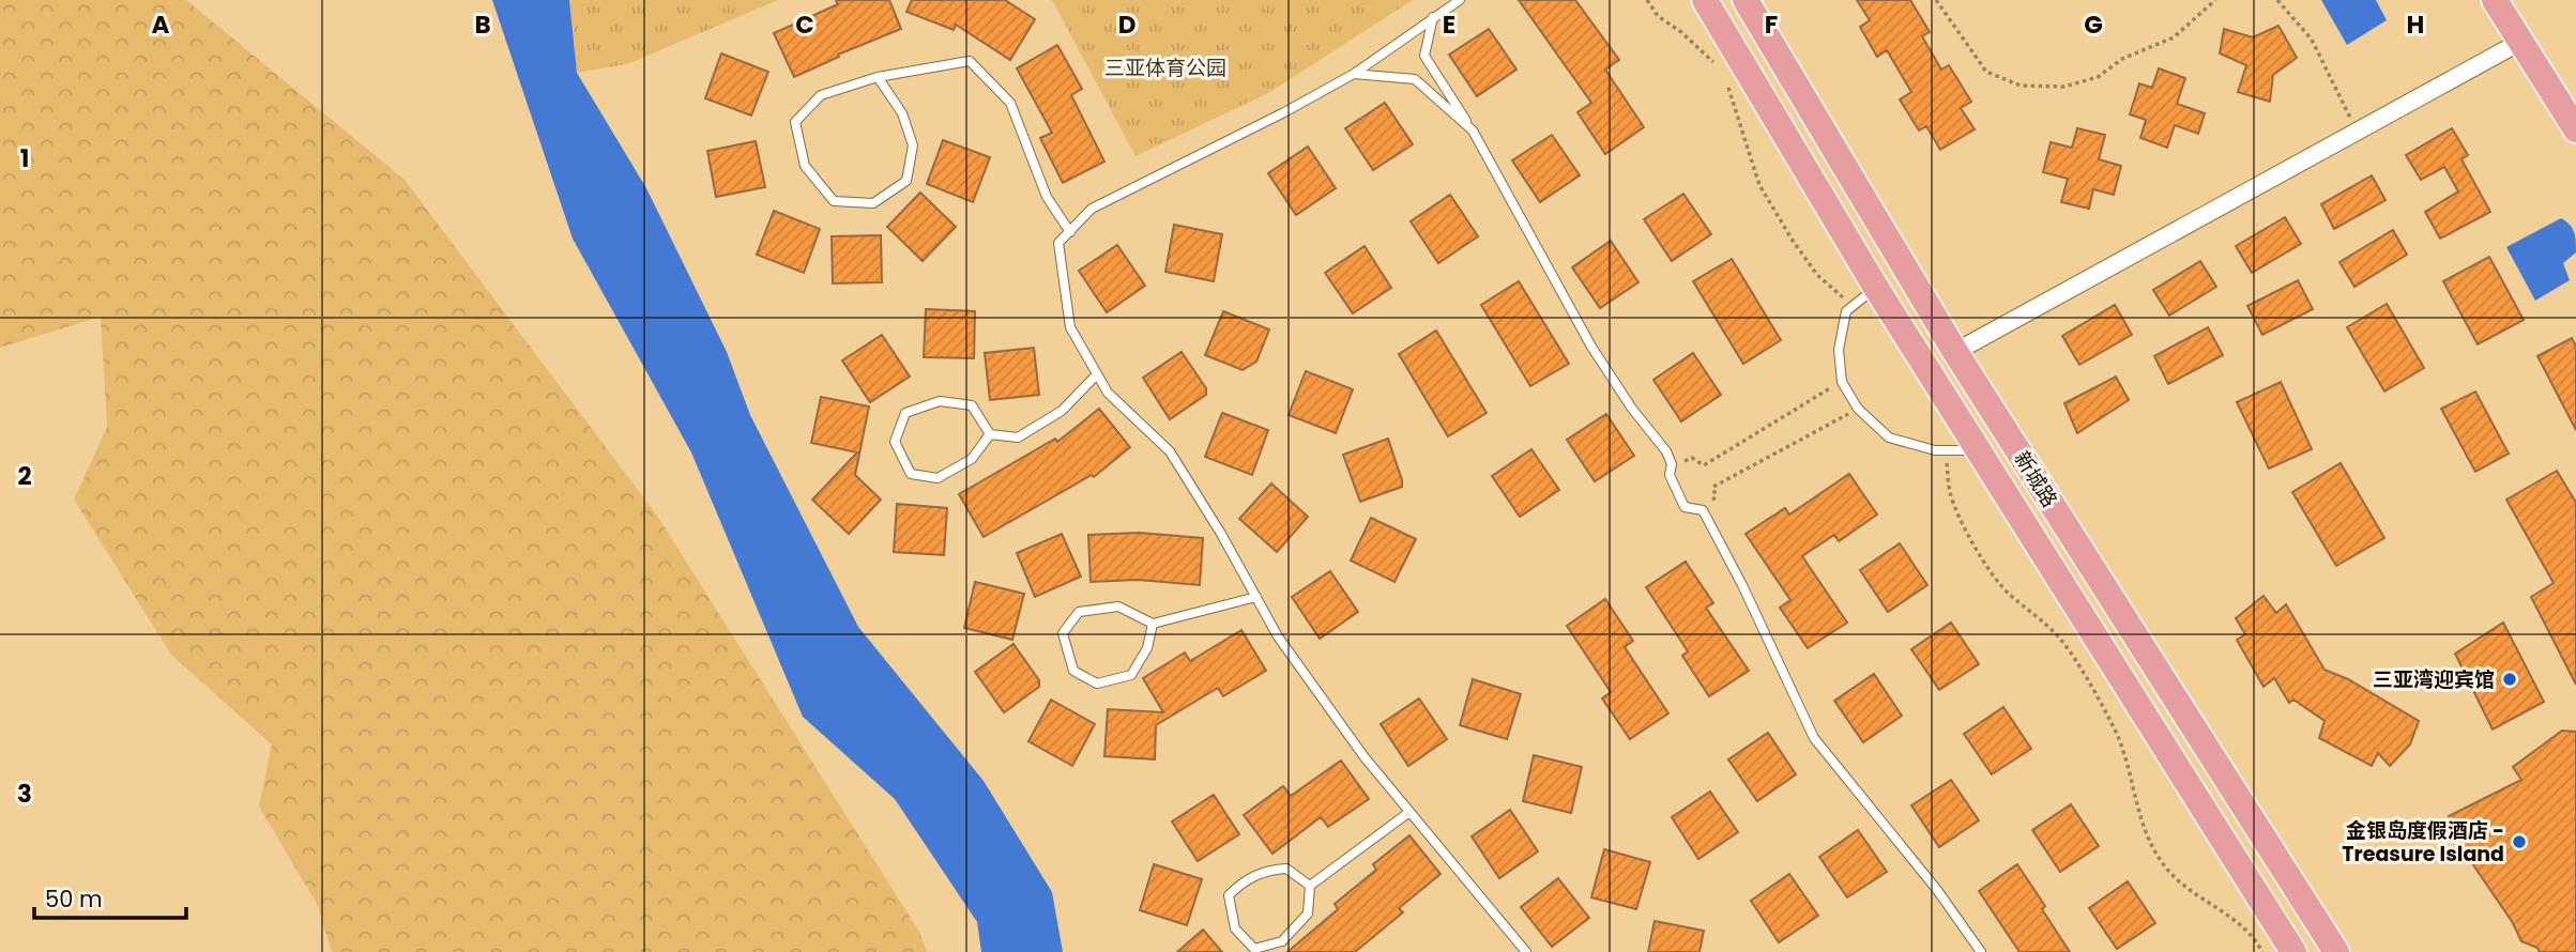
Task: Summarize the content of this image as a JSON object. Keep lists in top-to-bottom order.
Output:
{
  "streets": {
    "main road": ["新城路"]
  },
  "parks": ["三亚体育公园"],
  "places": ["三亚湾迎宾馆", "金银岛度假酒店 - Treasure Island"],
  "scale_bar": "50 m",
  "grid": {
    "columns": [
      "A",
      "B",
      "C",
      "D",
      "E",
      "F",
      "G",
      "H"
    ],
    "rows": ["1", "2", "3"]
  }
}
